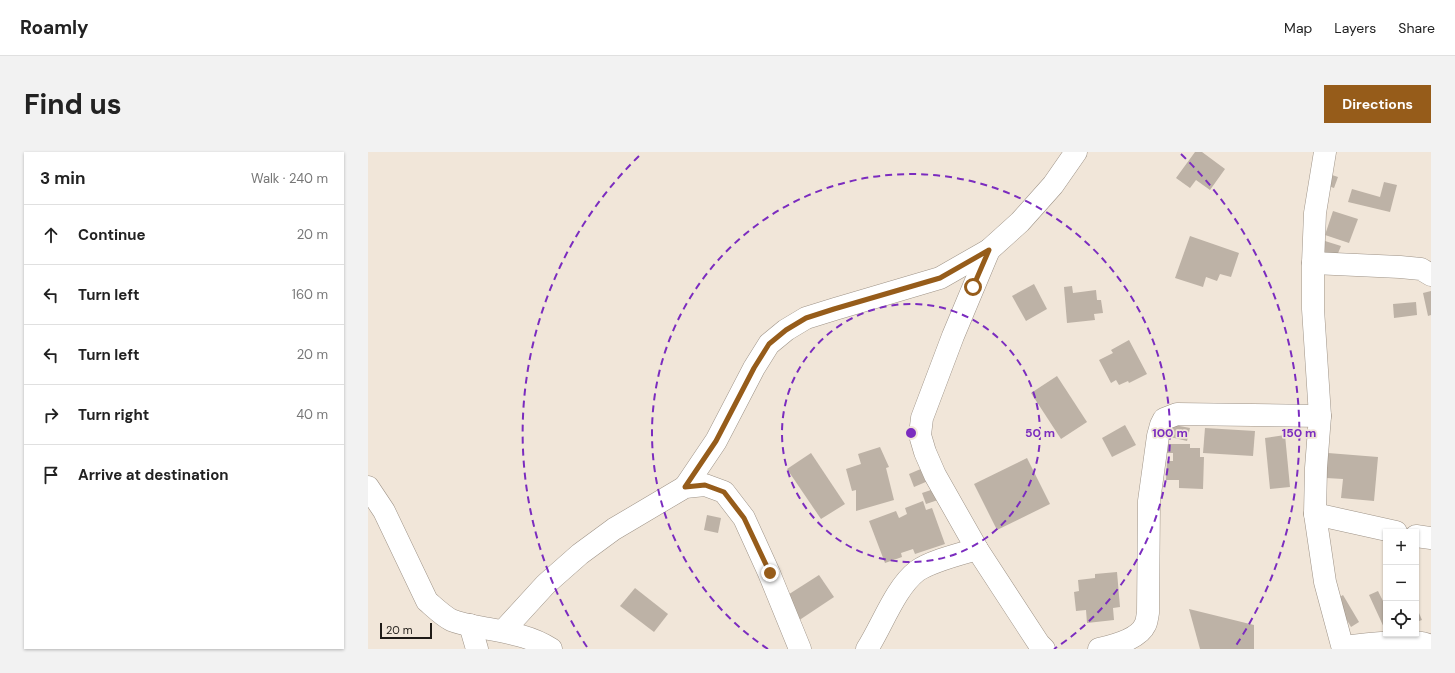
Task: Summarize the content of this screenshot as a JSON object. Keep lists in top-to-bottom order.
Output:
{
  "scale_bar": "20 m",
  "page": {
    "header": "Roamly",
    "nav": ["Map", "Layers", "Share"],
    "buttons": "Directions",
    "title": "Find us",
    "heading": ["3 min", "Walk · 240 m"],
    "list": [
      ["Continue", "20 m"],
      ["Turn left", "160 m"],
      ["Turn left", "20 m"],
      ["Turn right", "40 m"],
      "Arrive at destination"
    ],
    "map_buttons": ["+", "−"],
    "scale": "20 m"
  },
  "rings": ["50 m", "100 m", "150 m"]
}
